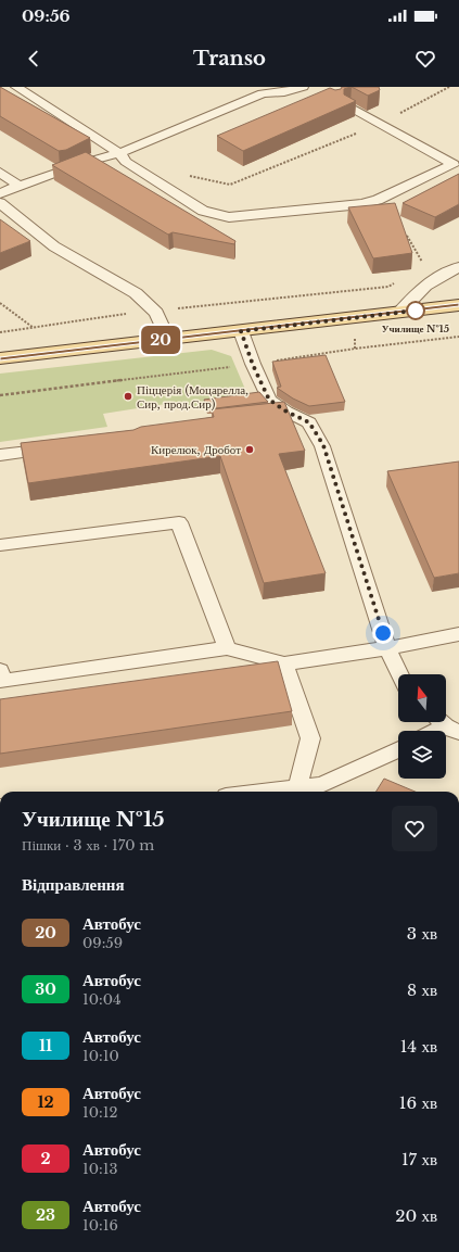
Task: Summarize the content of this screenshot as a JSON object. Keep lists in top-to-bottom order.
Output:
{
  "places": ["Училище №15", "Піццерія (Моцарелла, Сир, прод.Сир)", "Кирелюк, Дробот"],
  "lines": ["bus line 20"],
  "north": "top",
  "page": {
    "status": "09:56",
    "header": "Transo",
    "on_map": "20",
    "heading": [
      ["Училище №15", "Пішки · 3 хв · 170 m"],
      "Відправлення"
    ],
    "list": [
      {
        "mark": "20",
        "name": "Автобус",
        "note": "09:59",
        "value": "3 хв"
      },
      {
        "mark": "30",
        "name": "Автобус",
        "note": "10:04",
        "value": "8 хв"
      },
      {
        "mark": "11",
        "name": "Автобус",
        "note": "10:10",
        "value": "14 хв"
      },
      {
        "mark": "12",
        "name": "Автобус",
        "note": "10:12",
        "value": "16 хв"
      },
      {
        "mark": "2",
        "name": "Автобус",
        "note": "10:13",
        "value": "17 хв"
      },
      {
        "mark": "23",
        "name": "Автобус",
        "note": "10:16",
        "value": "20 хв"
      }
    ]
  }
}
